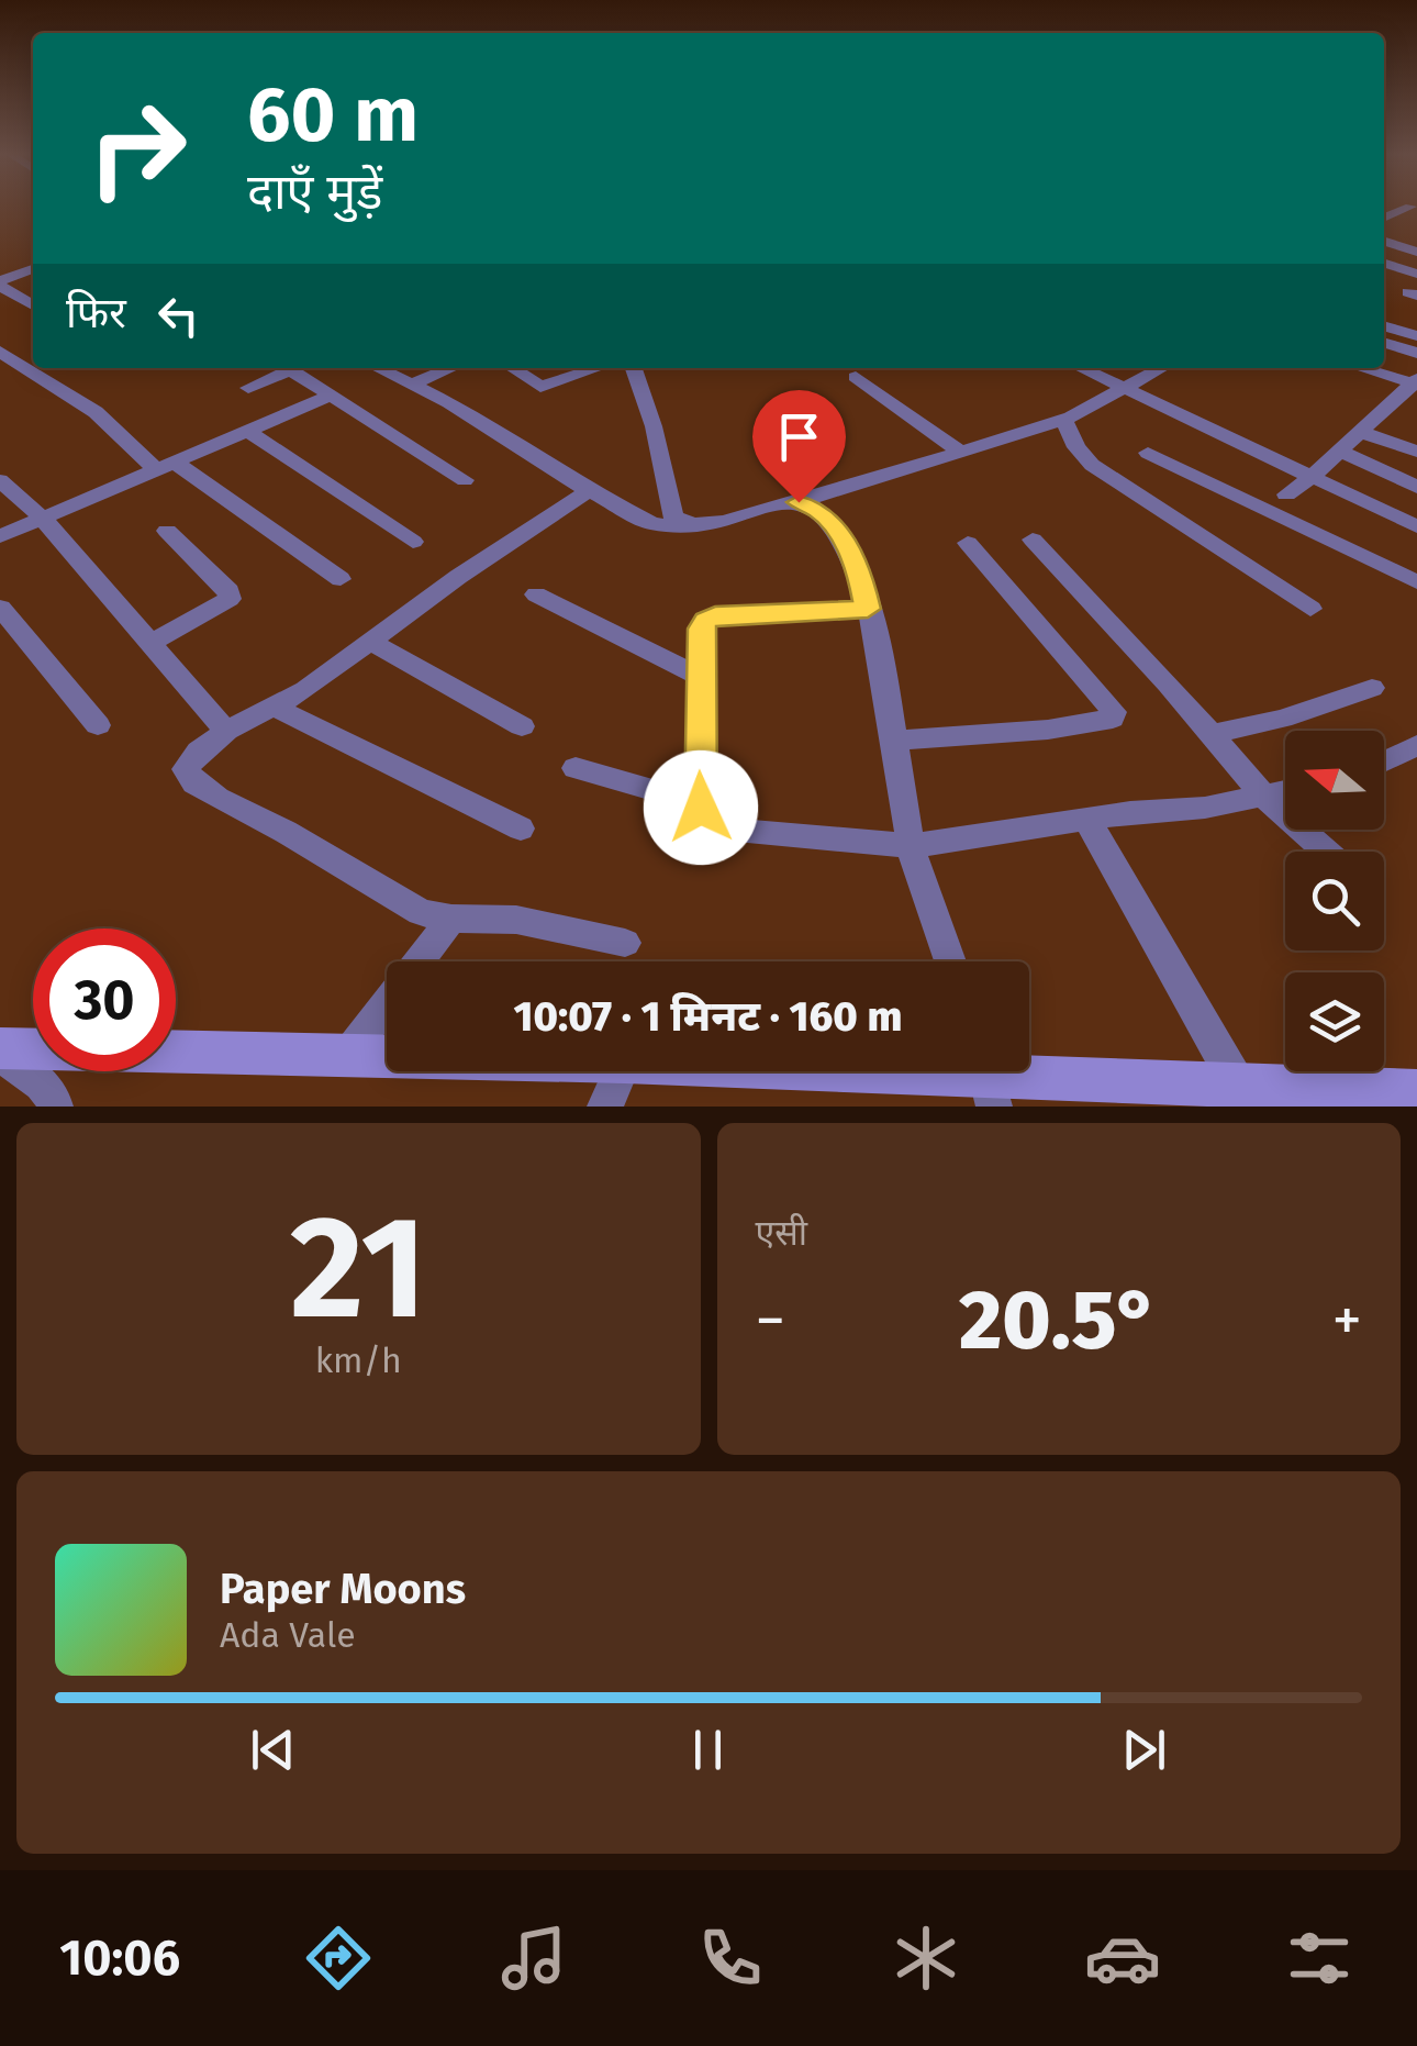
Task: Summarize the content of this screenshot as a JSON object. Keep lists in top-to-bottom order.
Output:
{
  "north": "left",
  "page": {
    "turn": ["60 m", "दाएँ मुड़ें"],
    "then": "फिर",
    "limit": "30",
    "trip": "10:07 · 1 मिनट · 160 m",
    "tile": [
      ["21", "km/h"],
      "एसी"
    ],
    "heat": ["−", "20.5°", "+"],
    "song": ["Paper Moons", "Ada Vale"],
    "tabs": "10:06"
  }
}
